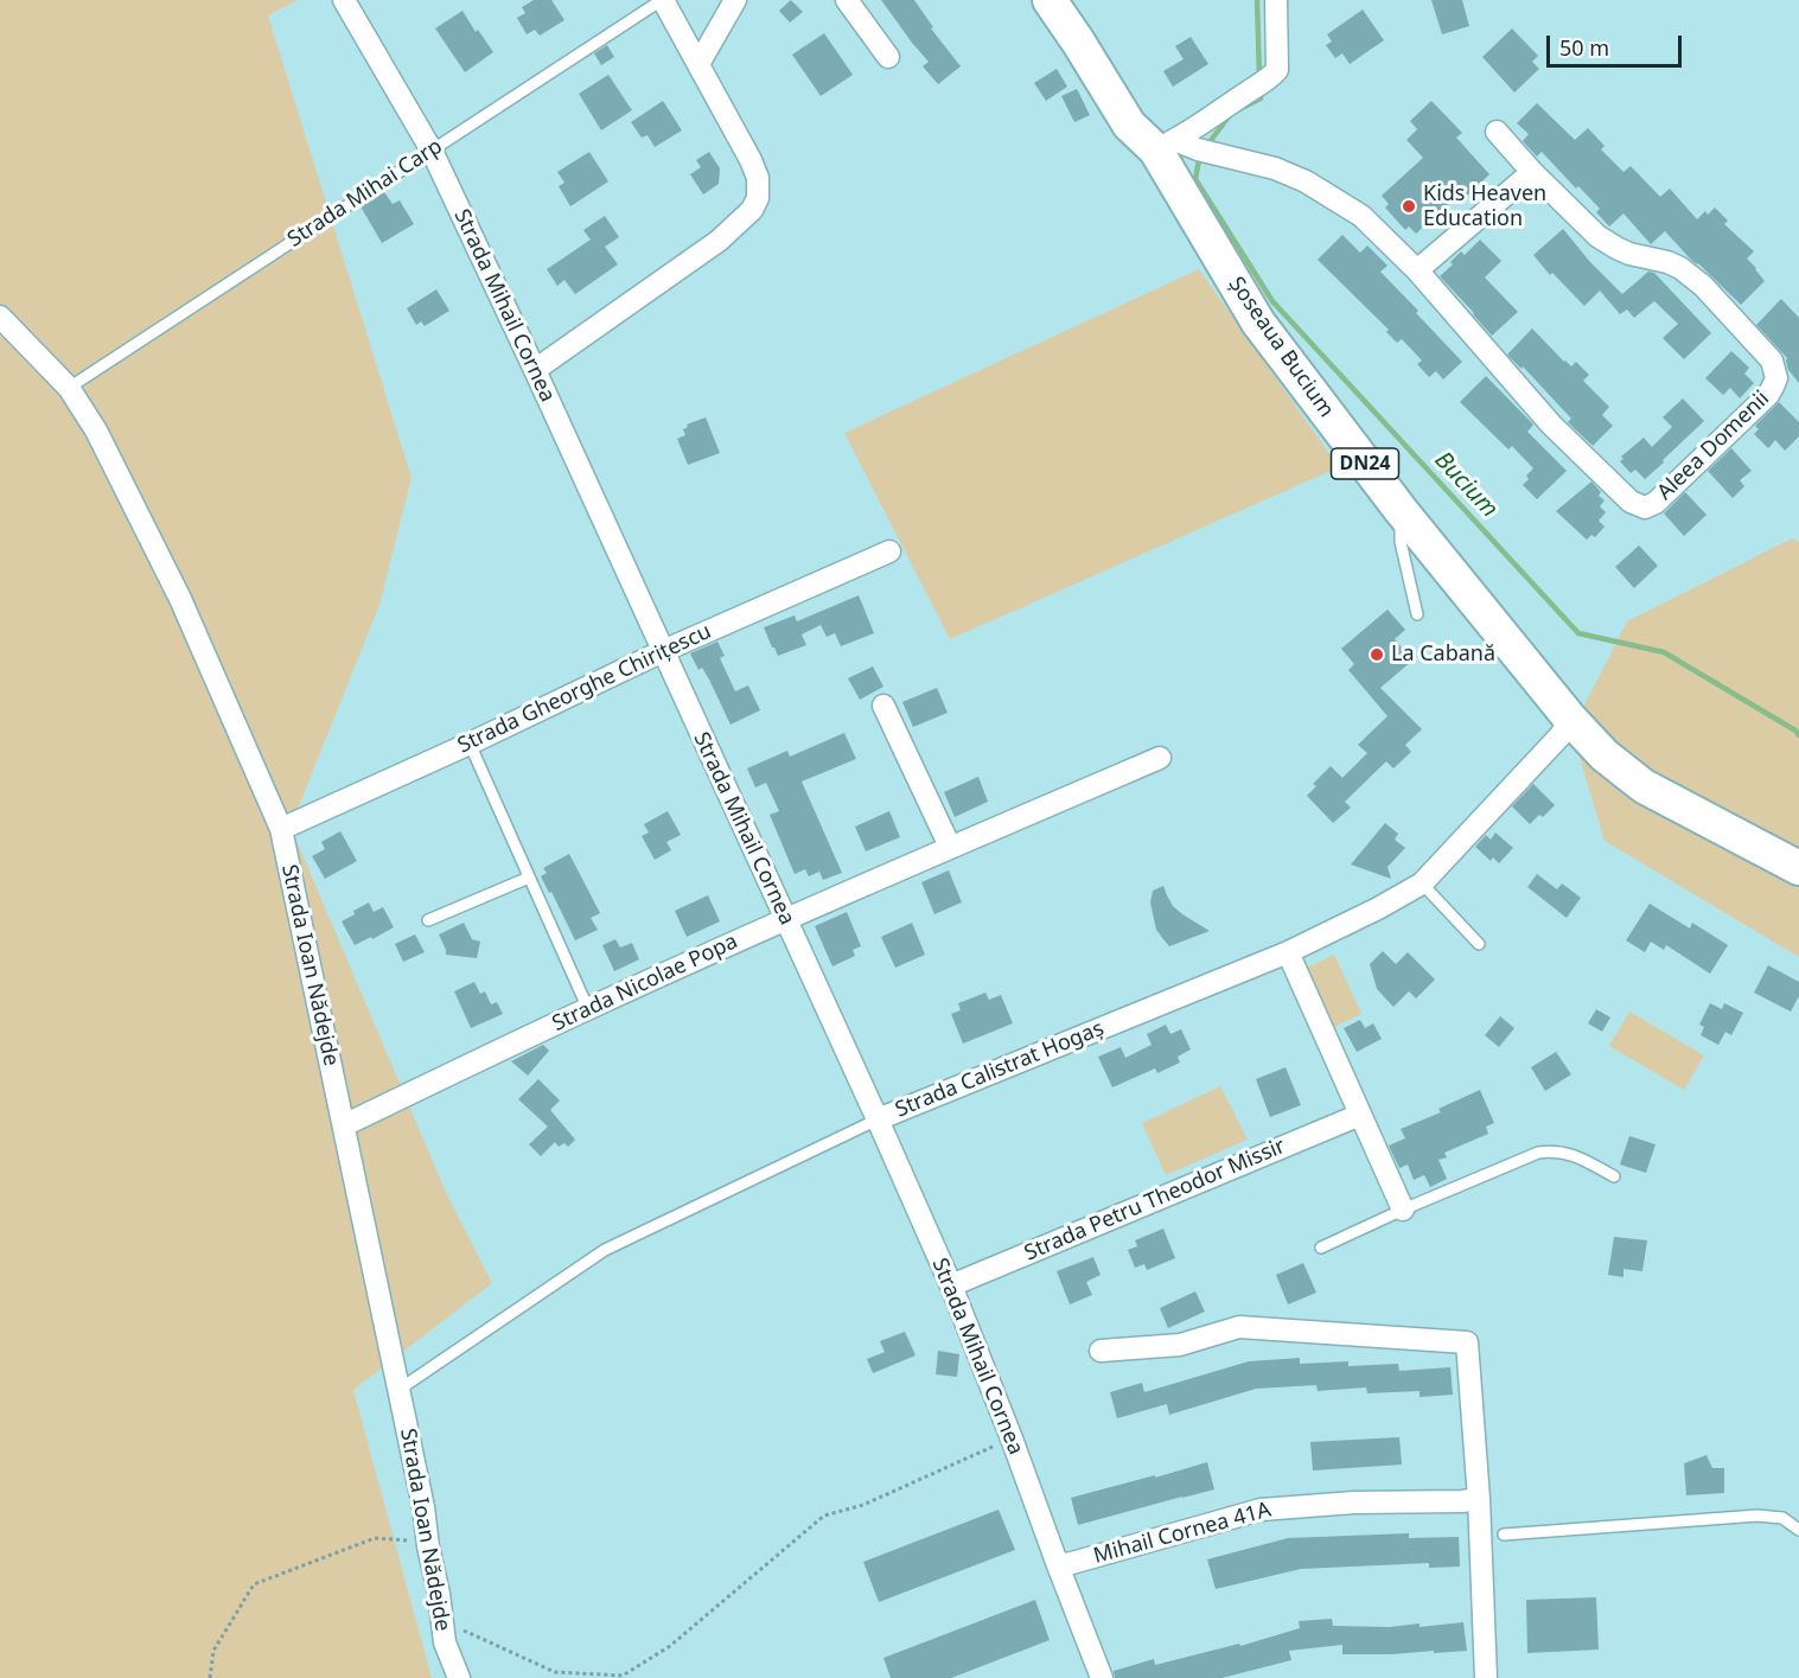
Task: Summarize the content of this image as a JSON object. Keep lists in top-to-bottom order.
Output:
{
  "streets": {
    "main road": ["Șoseaua Bucium", "DN24"],
    "street": [
      "Strada Mihail Cornea",
      "Aleea Domenii",
      "Strada Gheorghe Chirițescu",
      "Strada Ioan Nădejde",
      "Strada Nicolae Popa",
      "Strada Calistrat Hogaș",
      "Strada Petru Theodor Missir",
      "Mihail Cornea 41A"
    ],
    "lane": ["Strada Mihai Carp"]
  },
  "crossings": [
    ["Strada Mihai Carp", "Strada Mihail Cornea"],
    ["Strada Mihai Carp", "Strada Ioan Nădejde"],
    ["Strada Mihail Cornea", "Strada Gheorghe Chirițescu"],
    ["Strada Mihail Cornea", "Strada Nicolae Popa"],
    ["Strada Mihail Cornea", "Strada Calistrat Hogaș"],
    ["Strada Mihail Cornea", "Strada Petru Theodor Missir"],
    ["Strada Mihail Cornea", "Mihail Cornea 41A"],
    ["Șoseaua Bucium", "Aleea Domenii"],
    ["Șoseaua Bucium", "Strada Calistrat Hogaș"],
    ["Strada Gheorghe Chirițescu", "Strada Ioan Nădejde"],
    ["Strada Ioan Nădejde", "Strada Nicolae Popa"],
    ["Strada Ioan Nădejde", "Strada Calistrat Hogaș"]
  ],
  "water": ["Bucium"],
  "places": ["Kids Heaven Education", "La Cabană"],
  "scale_bar": "50 m"
}
